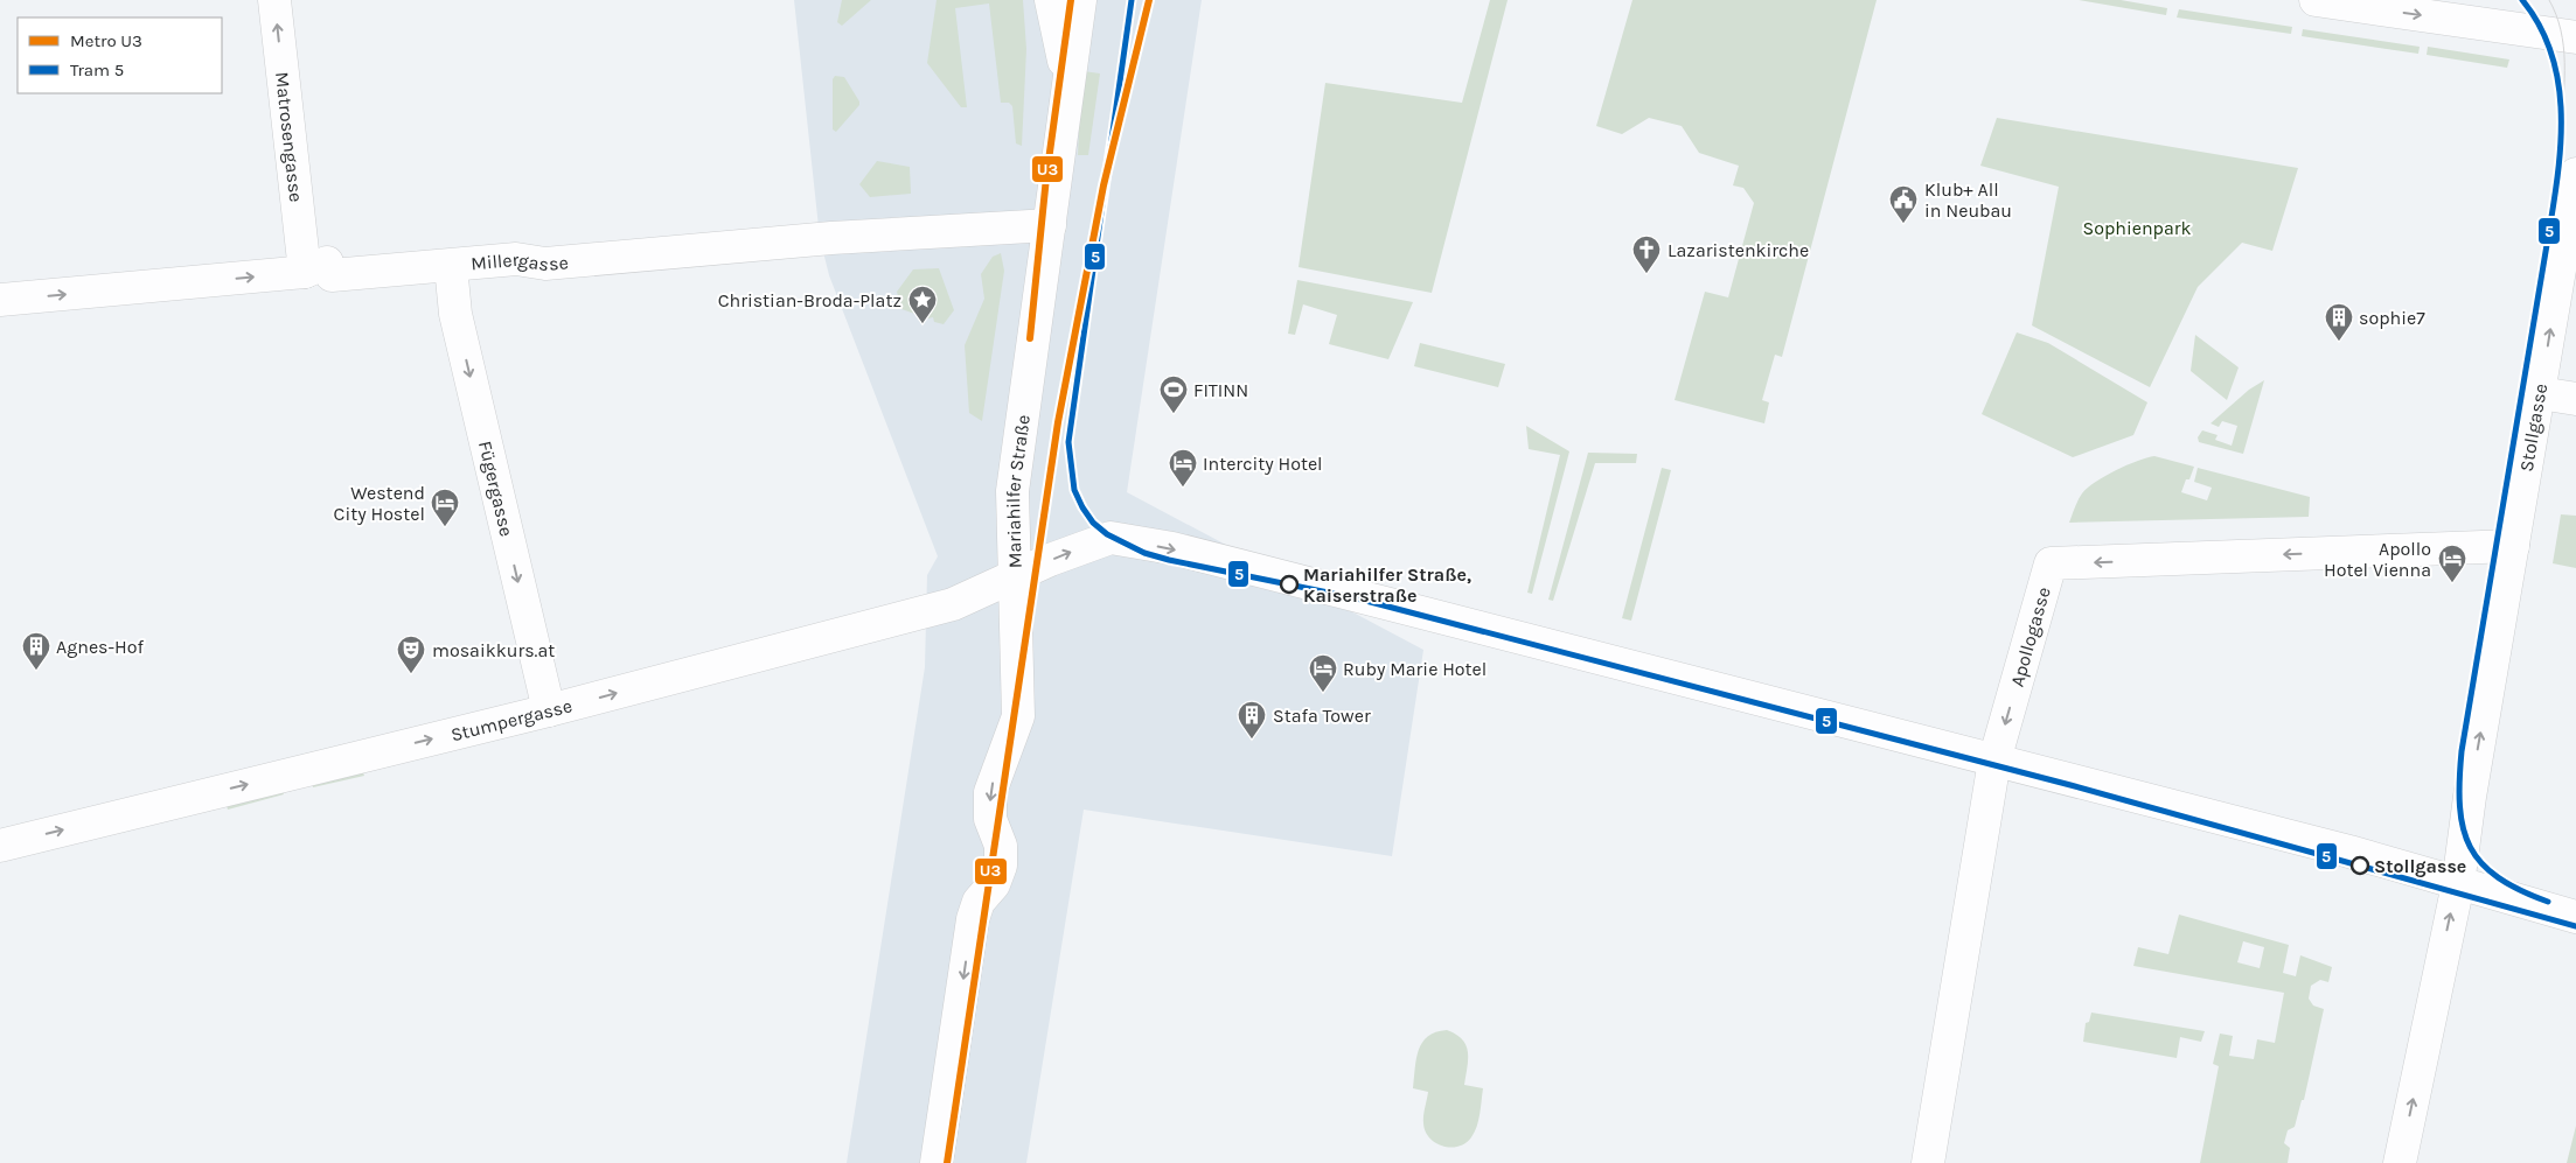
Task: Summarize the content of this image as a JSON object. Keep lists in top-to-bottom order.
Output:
{
  "streets": {
    "street": [
      "Matrosengasse",
      "Millergasse",
      "Stollgasse",
      "Fügergasse",
      "Mariahilfer Straße",
      "Apollogasse",
      "Stumpergasse"
    ]
  },
  "crossings": [
    ["Matrosengasse", "Millergasse"],
    ["Millergasse", "Fügergasse"],
    ["Millergasse", "Mariahilfer Straße"],
    ["Stollgasse", "Apollogasse"],
    ["Stollgasse", "Stumpergasse"],
    ["Fügergasse", "Stumpergasse"],
    ["Mariahilfer Straße", "Stumpergasse"],
    ["Apollogasse", "Stumpergasse"]
  ],
  "one_way": [
    "Matrosengasse",
    "Stollgasse",
    "Fügergasse",
    "Mariahilfer Straße",
    "Apollogasse",
    "Stumpergasse"
  ],
  "parks": ["Sophienpark"],
  "places": {
    "public building": ["Klub+ All in Neubau"],
    "church": ["Lazaristenkirche"],
    "place": ["Christian-Broda-Platz"],
    "building": ["sophie7", "Agnes-Hof", "Stafa Tower"],
    "sports": ["FITINN"],
    "hotel": [
      "Intercity Hotel",
      "Westend City Hostel",
      "Apollo Hotel Vienna",
      "Ruby Marie Hotel"
    ],
    "other": ["Mariahilfer Straße, Kaiserstraße", "Stollgasse"],
    "theatre": ["mosaikkurs.at"]
  },
  "lines": ["metro line U3", "tram line 5"],
  "legend": ["Metro U3", "Tram 5"]
}
